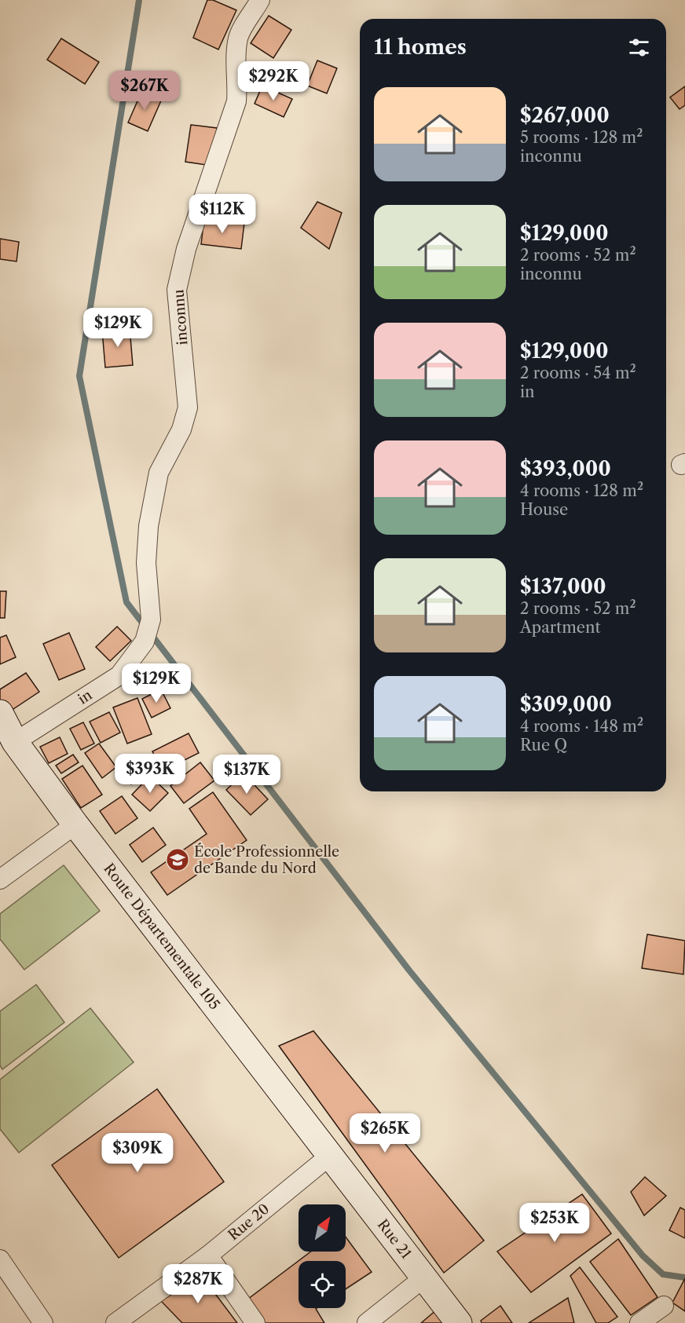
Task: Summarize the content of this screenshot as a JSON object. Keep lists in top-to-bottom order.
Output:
{
  "streets": {
    "street": [
      "inconnu",
      "in",
      "Route Départementale 105",
      "Rue 20",
      "Rue 21"
    ]
  },
  "crossings": [
    ["inconnu", "in"],
    ["in", "Route Départementale 105"],
    ["Route Départementale 105", "Rue 20"],
    ["Route Départementale 105", "Rue 21"],
    ["Rue 20", "Rue 21"]
  ],
  "places": {
    "school or university": ["École Professionnelle de Bande du Nord"]
  },
  "north": "top right",
  "page": {
    "heading": "11 homes",
    "price": [
      "$292K",
      "$267K",
      "$112K",
      "$129K",
      "$129K",
      "$393K",
      "$137K",
      "$265K",
      "$309K",
      "$253K",
      "$287K"
    ],
    "list": [
      {
        "name": "$267,000",
        "note": "5 rooms · 128 m² · inconnu"
      },
      {
        "name": "$129,000",
        "note": "2 rooms · 52 m² · inconnu"
      },
      {
        "name": "$129,000",
        "note": "2 rooms · 54 m² · in"
      },
      {
        "name": "$393,000",
        "note": "4 rooms · 128 m² · House"
      },
      {
        "name": "$137,000",
        "note": "2 rooms · 52 m² · Apartment"
      },
      {
        "name": "$309,000",
        "note": "4 rooms · 148 m² · Rue Q"
      }
    ]
  }
}
